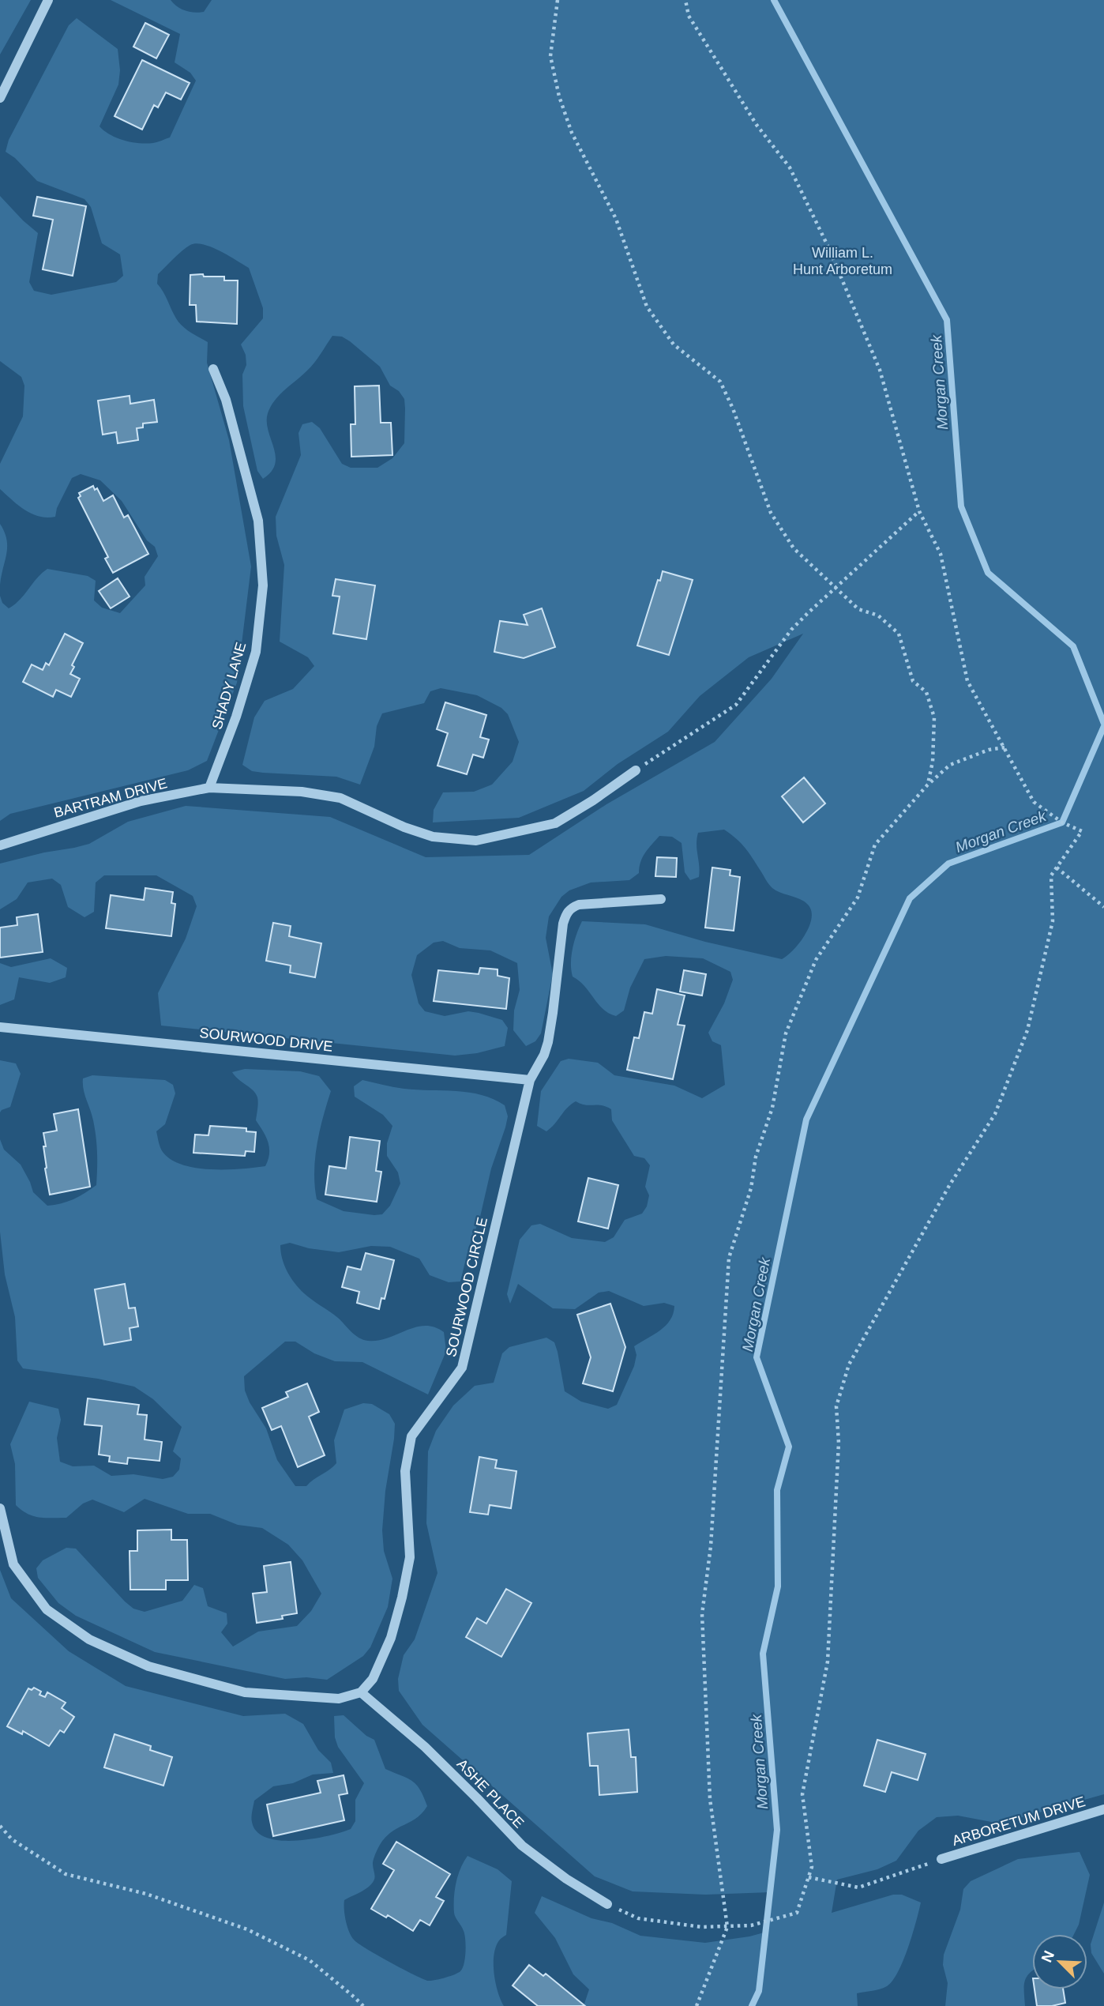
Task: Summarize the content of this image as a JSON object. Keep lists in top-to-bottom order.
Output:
{
  "streets": {
    "street": [
      "SHADY LANE",
      "BARTRAM DRIVE",
      "SOURWOOD DRIVE",
      "SOURWOOD CIRCLE",
      "ASHE PLACE",
      "ARBORETUM DRIVE"
    ]
  },
  "crossings": [
    ["SHADY LANE", "BARTRAM DRIVE"],
    ["SOURWOOD DRIVE", "SOURWOOD CIRCLE"],
    ["SOURWOOD CIRCLE", "ASHE PLACE"]
  ],
  "water": ["Morgan Creek"],
  "parks": ["William L. Hunt Arboretum"],
  "north": "top left"
}
